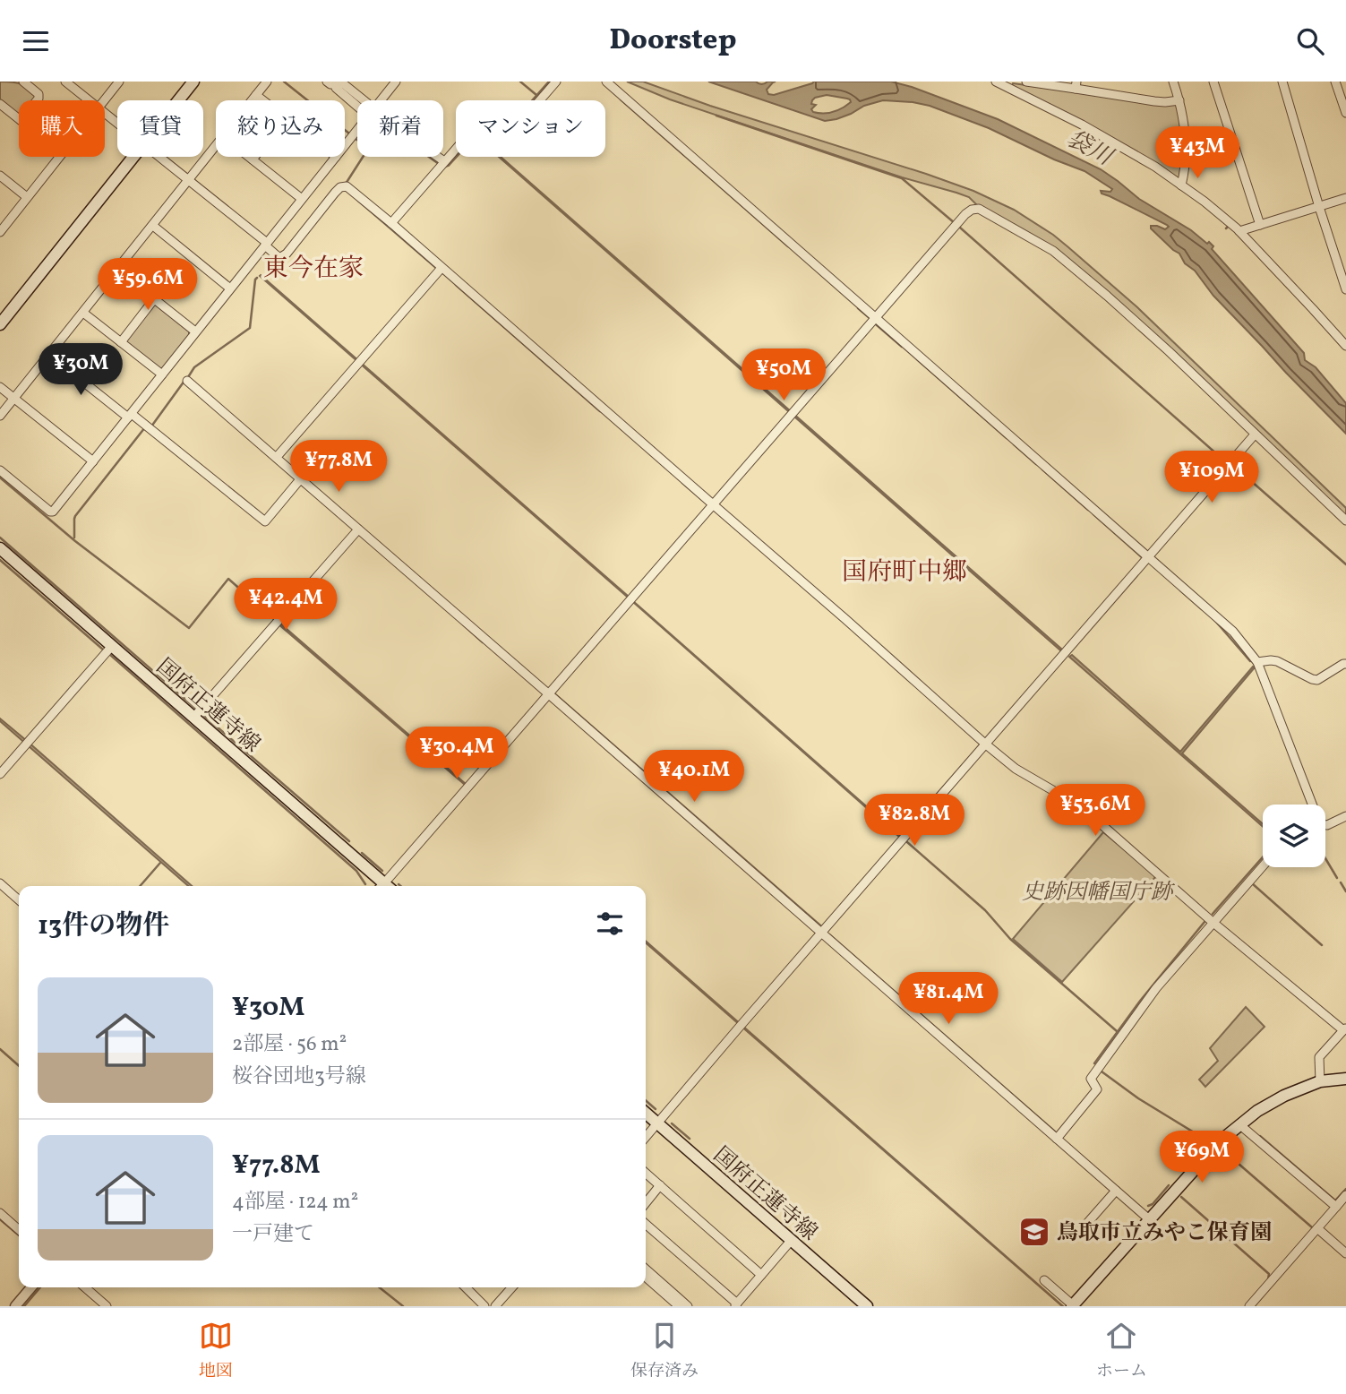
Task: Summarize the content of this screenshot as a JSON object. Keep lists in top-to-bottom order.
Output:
{
  "streets": {
    "main road": ["国府正蓮寺線"]
  },
  "districts": ["東今在家", "国府町中郷"],
  "water": ["袋川"],
  "parks": ["史跡因幡国庁跡"],
  "places": {
    "school or university": ["鳥取市立みやこ保育園"]
  },
  "page": {
    "header": "Doorstep",
    "chip": [
      "購入",
      "賃貸",
      "絞り込み",
      "新着",
      "マンション"
    ],
    "price": [
      "¥43M",
      "¥59.6M",
      "¥30M",
      "¥50M",
      "¥77.8M",
      "¥109M",
      "¥42.4M",
      "¥30.4M",
      "¥40.1M",
      "¥53.6M",
      "¥82.8M",
      "¥81.4M",
      "¥69M"
    ],
    "heading": "13件の物件",
    "list": [
      {
        "name": "¥30M",
        "note": "2部屋 · 56 m² · 桜谷団地3号線"
      },
      {
        "name": "¥77.8M",
        "note": "4部屋 · 124 m² · 一戸建て"
      }
    ],
    "tabs": ["地図", "保存済み", "ホーム"]
  }
}
